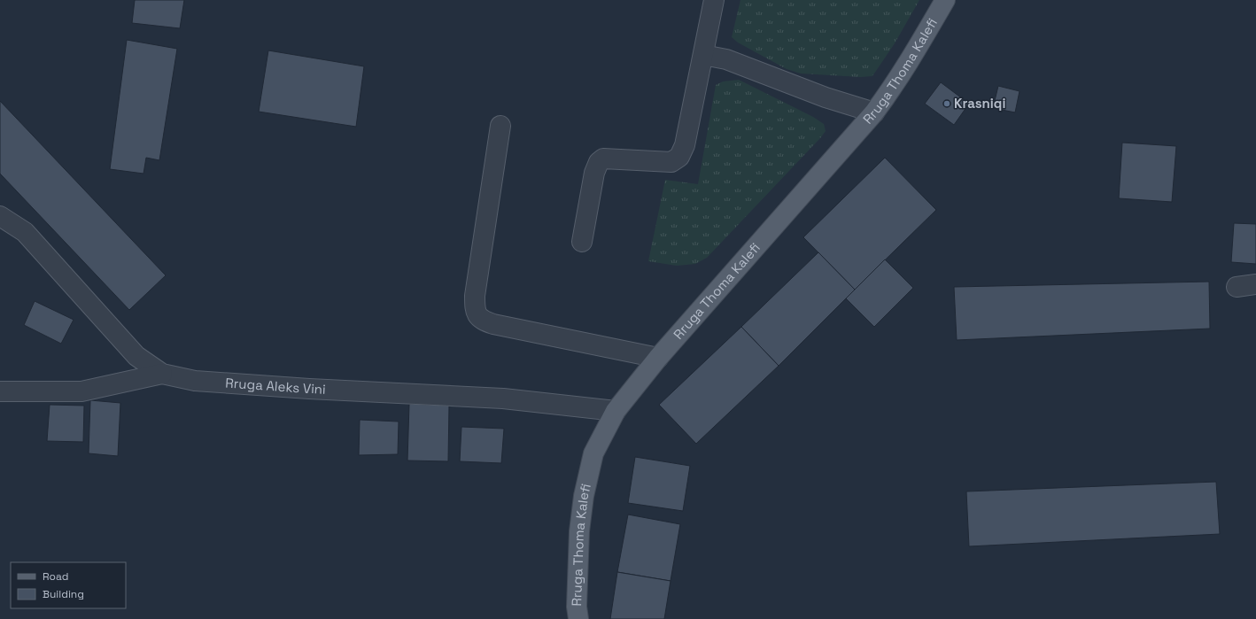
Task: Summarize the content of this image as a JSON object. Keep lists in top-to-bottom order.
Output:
{
  "streets": {
    "main road": ["Rruga Thoma Kalefi"],
    "street": ["Rruga Aleks Vini"]
  },
  "crossings": [
    ["Rruga Thoma Kalefi", "Rruga Aleks Vini"]
  ],
  "places": ["Krasniqi"],
  "legend": ["Road", "Building"]
}
